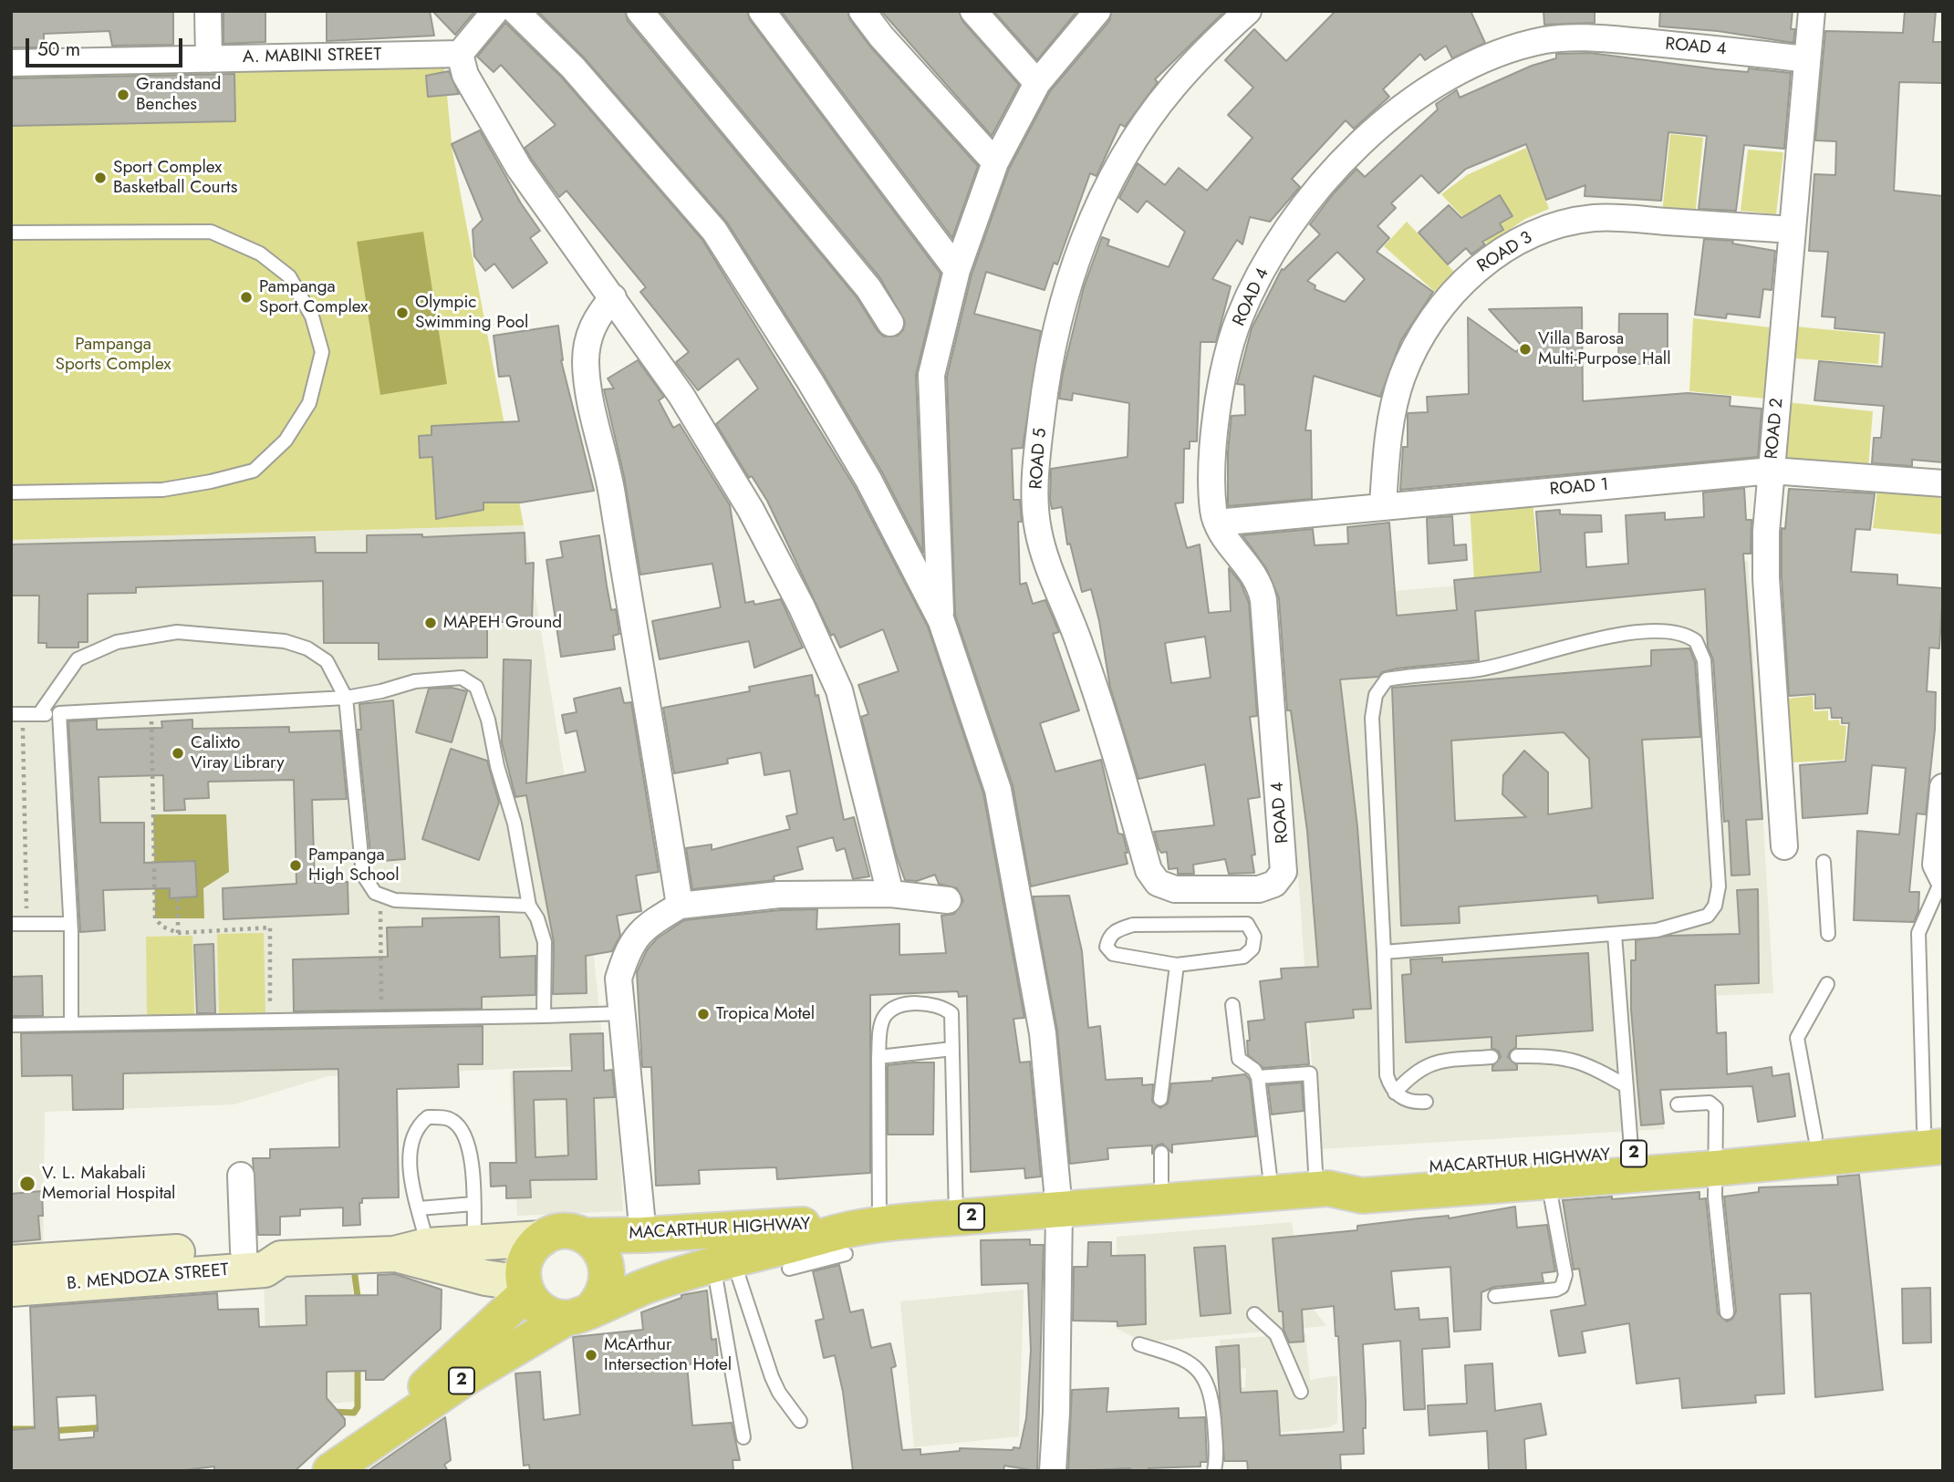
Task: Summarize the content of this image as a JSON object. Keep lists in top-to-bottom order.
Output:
{
  "streets": {
    "highway": ["2", "MACARTHUR HIGHWAY"],
    "main road": ["B. MENDOZA STREET"],
    "street": [
      "ROAD 4",
      "A. MABINI STREET",
      "ROAD 3",
      "ROAD 2",
      "ROAD 5",
      "ROAD 1"
    ]
  },
  "crossings": [
    ["ROAD 4", "ROAD 2"],
    ["ROAD 4", "ROAD 5"],
    ["ROAD 4", "ROAD 1"],
    ["ROAD 3", "ROAD 2"],
    ["ROAD 3", "ROAD 1"],
    ["ROAD 2", "ROAD 1"],
    ["MACARTHUR HIGHWAY", "B. MENDOZA STREET"]
  ],
  "parks": ["Pampanga Sports Complex"],
  "places": [
    "Grandstand Benches",
    "Sport Complex Basketball Courts",
    "Pampanga Sport Complex",
    "Olympic Swimming Pool",
    "Villa Barosa Multi-Purpose Hall",
    "MAPEH Ground",
    "Calixto Viray Library",
    "Pampanga High School",
    "Tropica Motel",
    "V. L. Makabali Memorial Hospital",
    "McArthur Intersection Hotel"
  ],
  "scale_bar": "50 m"
}
